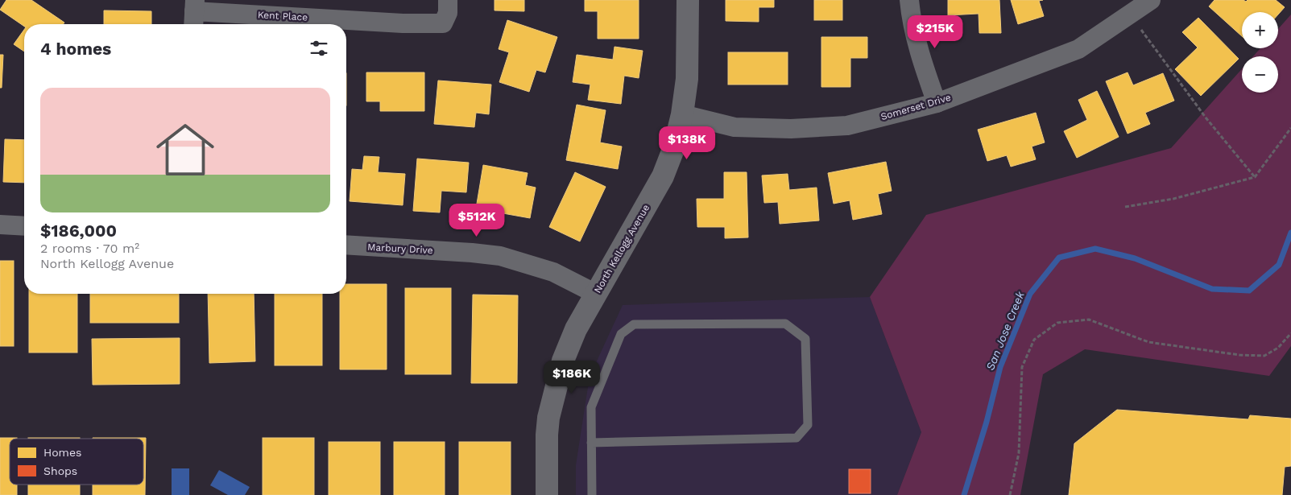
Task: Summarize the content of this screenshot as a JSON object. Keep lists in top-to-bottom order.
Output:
{
  "streets": {
    "street": [
      "Kent Place",
      "Somerset Drive",
      "Marbury Drive",
      "North Kellogg Avenue"
    ]
  },
  "crossings": [
    ["Somerset Drive", "North Kellogg Avenue"],
    ["Marbury Drive", "North Kellogg Avenue"]
  ],
  "water": ["San Jose Creek"],
  "legend": ["Homes", "Shops"],
  "page": {
    "map_buttons": ["+", "−"],
    "price": [
      "$215K",
      "$138K",
      "$512K",
      "$186K"
    ],
    "heading": "4 homes",
    "list": [
      {
        "name": "$186,000",
        "note": "2 rooms · 70 m² · North Kellogg Avenue"
      }
    ]
  }
}
